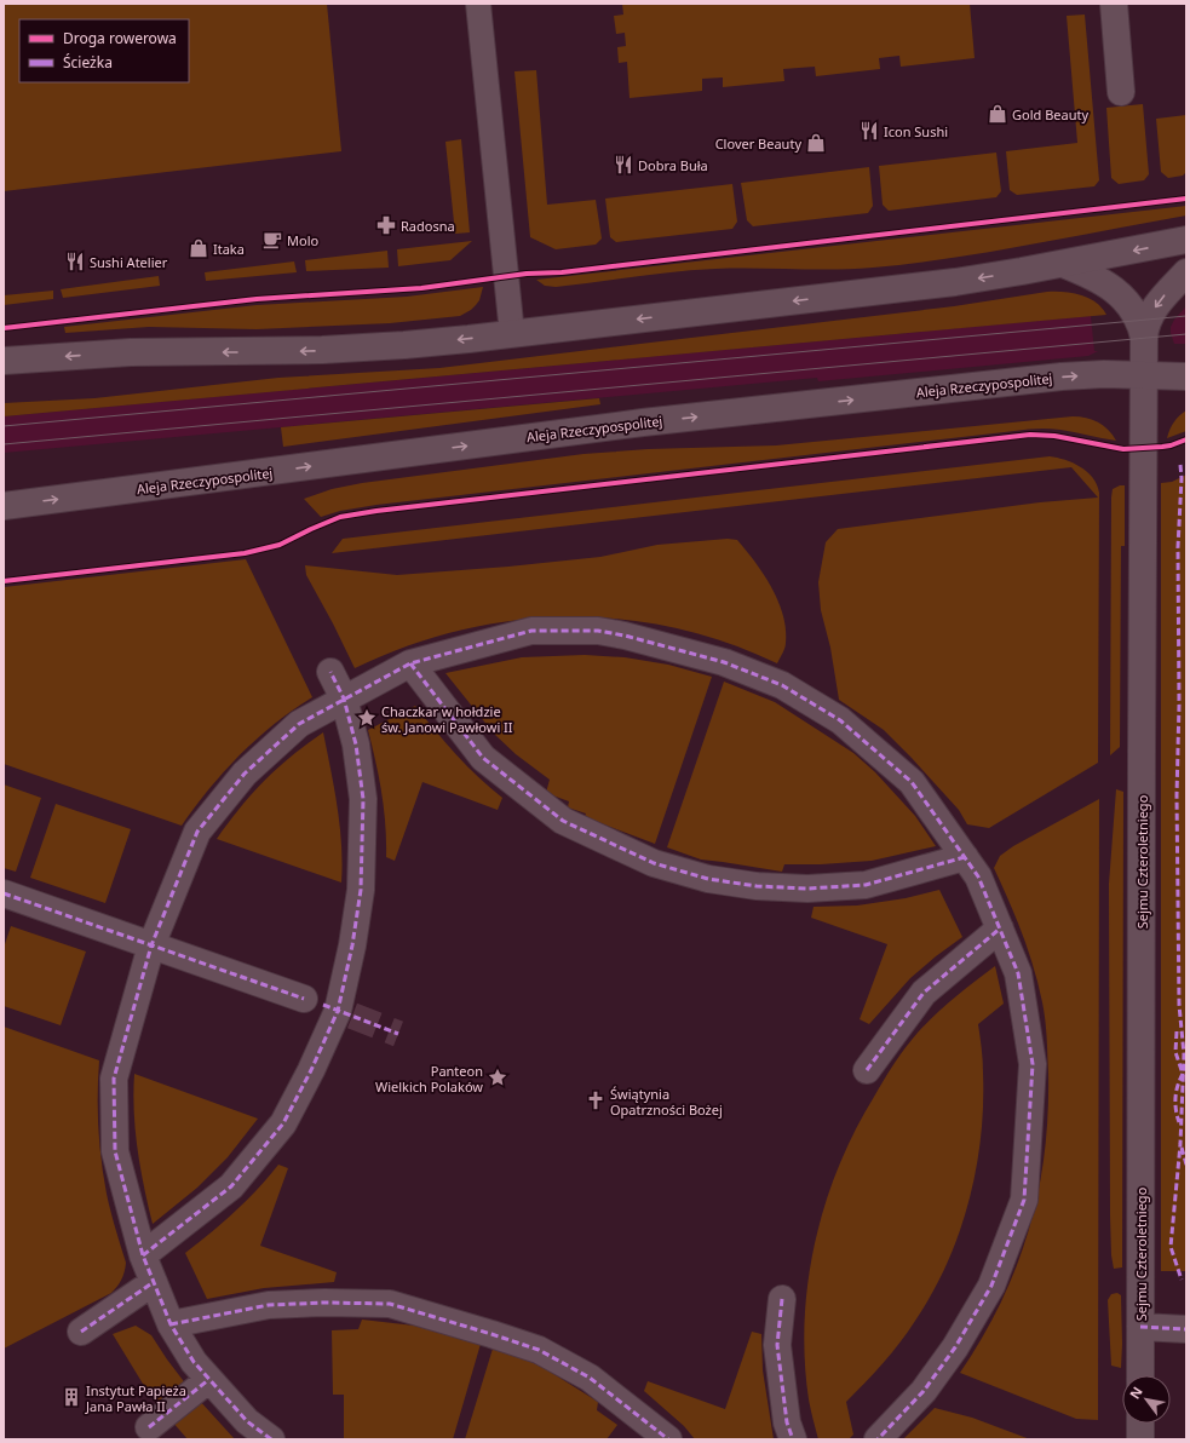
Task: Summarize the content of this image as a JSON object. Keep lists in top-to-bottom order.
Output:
{
  "streets": {
    "street": ["Aleja Rzeczypospolitej", "Sejmu Czteroletniego"]
  },
  "crossings": [
    ["Aleja Rzeczypospolitej", "Sejmu Czteroletniego"]
  ],
  "places": {
    "shop": ["Gold Beauty", "Clover Beauty", "Itaka"],
    "restaurant": ["Icon Sushi", "Dobra Buła", "Sushi Atelier"],
    "pharmacy": ["Radosna"],
    "cafe": ["Molo"],
    "place": ["Chaczkar w hołdzie św. Janowi Pawłowi II", "Panteon Wielkich Polaków"],
    "church": ["Świątynia Opatrzności Bożej"],
    "building": ["Instytut Papieża Jana Pawła II"]
  },
  "legend": ["Droga rowerowa", "Ścieżka"],
  "north": "top left"
}
